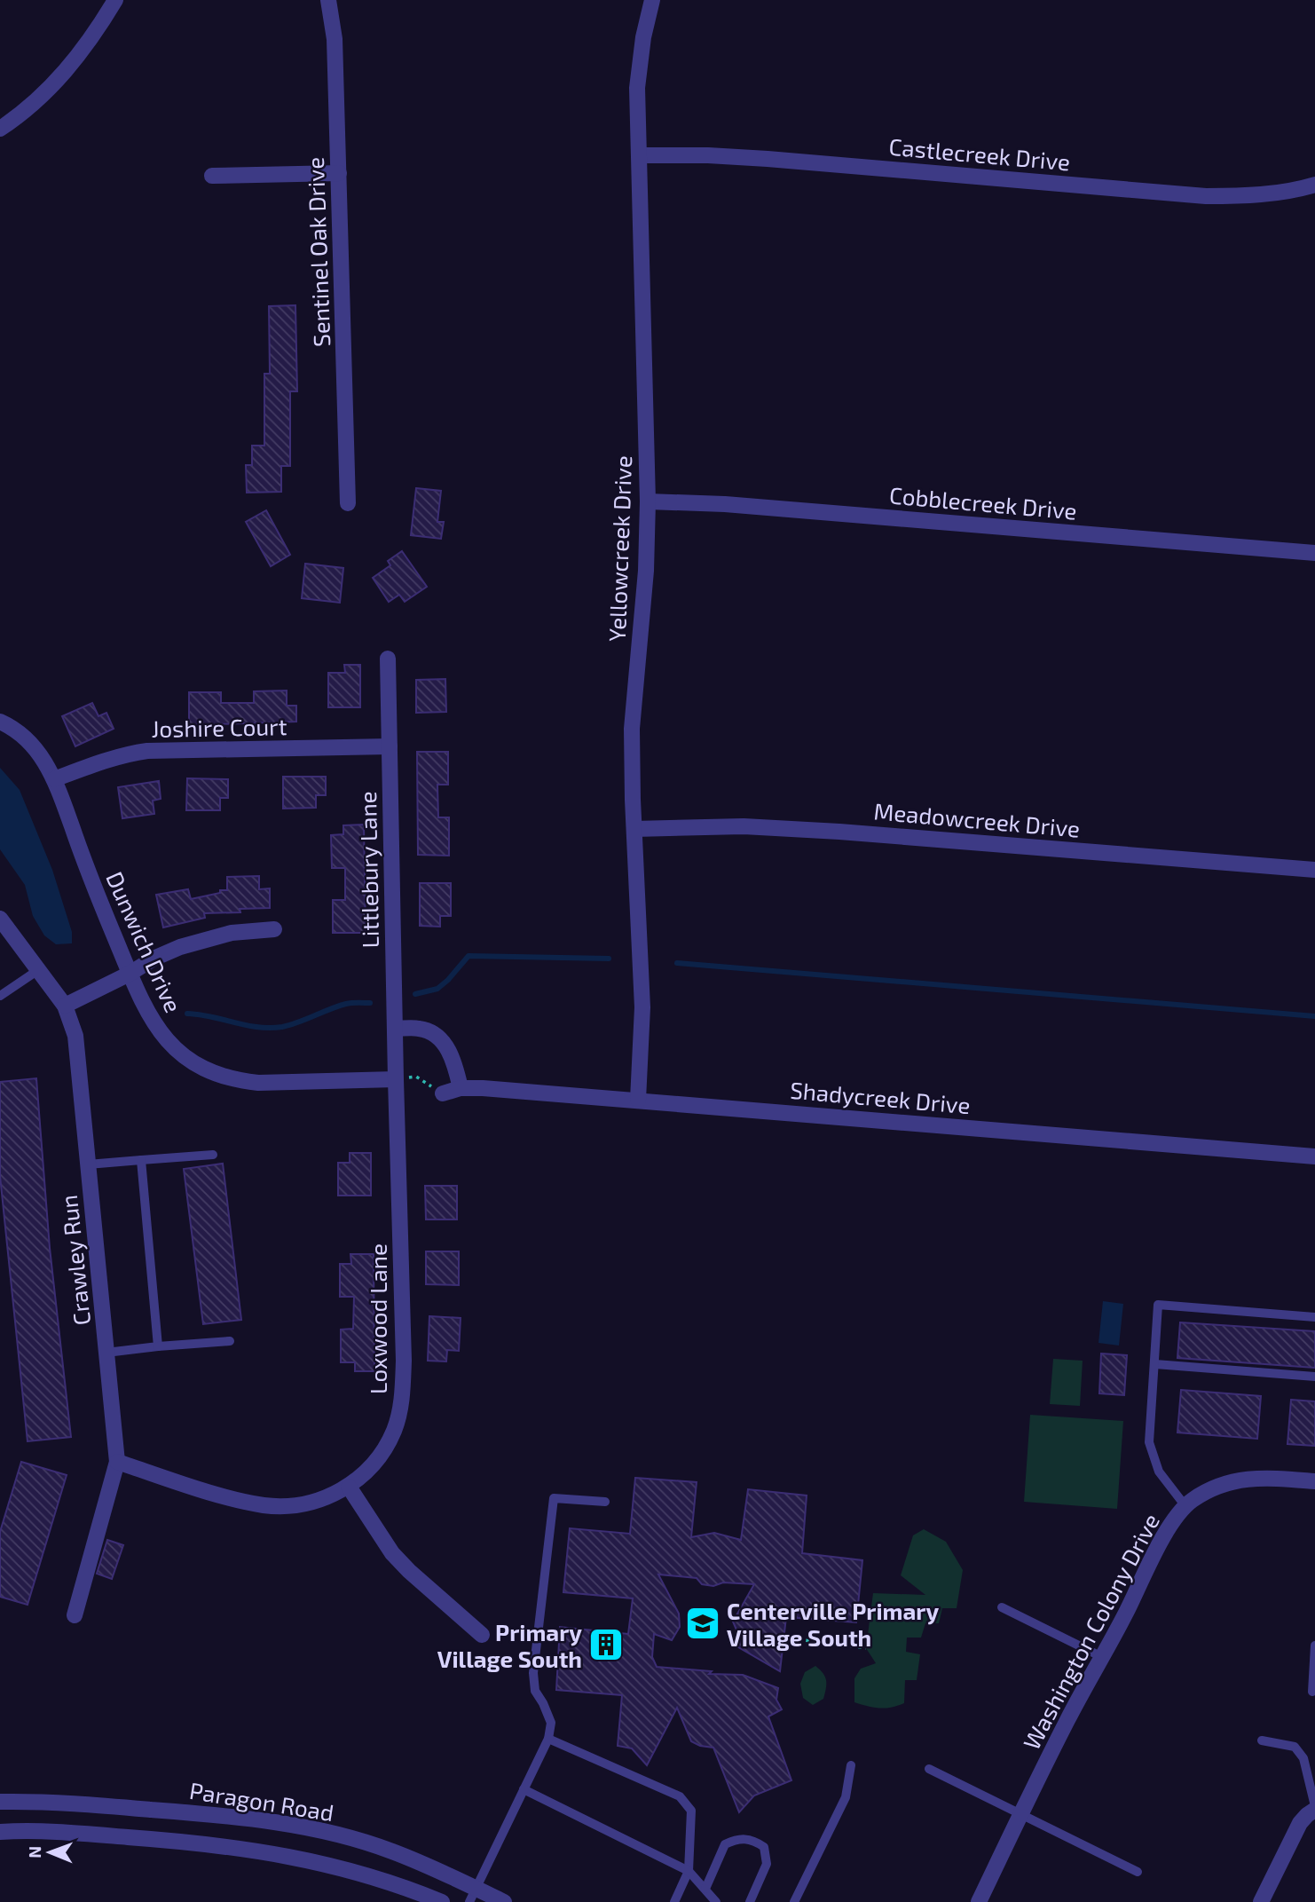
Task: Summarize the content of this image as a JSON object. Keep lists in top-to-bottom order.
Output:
{
  "streets": {
    "street": [
      "Castlecreek Drive",
      "Sentinel Oak Drive",
      "Cobblecreek Drive",
      "Yellowcreek Drive",
      "Joshire Court",
      "Meadowcreek Drive",
      "Littlebury Lane",
      "Dunwich Drive",
      "Shadycreek Drive",
      "Crawley Run",
      "Loxwood Lane",
      "Washington Colony Drive",
      "Paragon Road"
    ]
  },
  "crossings": [
    ["Castlecreek Drive", "Yellowcreek Drive"],
    ["Cobblecreek Drive", "Yellowcreek Drive"],
    ["Yellowcreek Drive", "Meadowcreek Drive"],
    ["Yellowcreek Drive", "Shadycreek Drive"],
    ["Joshire Court", "Littlebury Lane"],
    ["Joshire Court", "Dunwich Drive"],
    ["Littlebury Lane", "Dunwich Drive"],
    ["Littlebury Lane", "Loxwood Lane"],
    ["Dunwich Drive", "Loxwood Lane"],
    ["Crawley Run", "Loxwood Lane"]
  ],
  "places": {
    "school or university": ["Centerville Primary Village South"],
    "building": ["Primary Village South"]
  },
  "north": "left"
}
